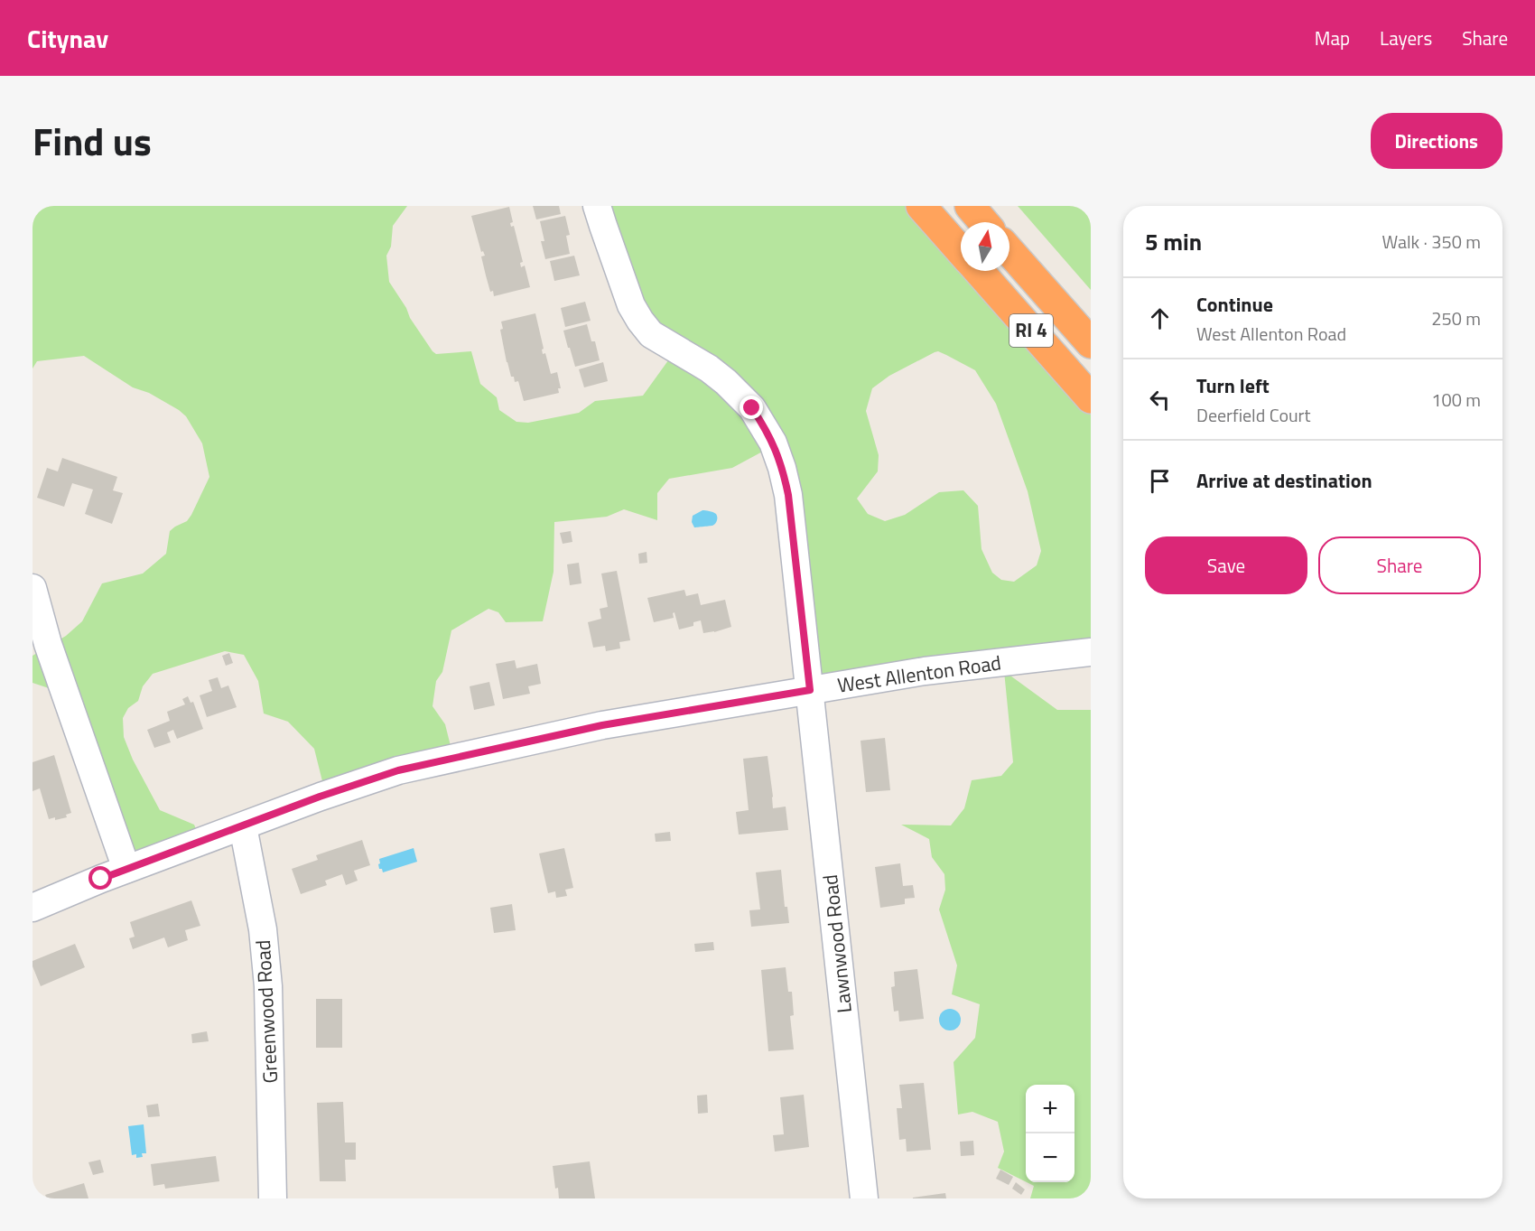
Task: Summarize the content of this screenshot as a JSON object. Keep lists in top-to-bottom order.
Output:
{
  "streets": {
    "highway": ["RI 4"],
    "street": ["West Allenton Road", "Lawnwood Road", "Greenwood Road"]
  },
  "crossings": [
    ["West Allenton Road", "Lawnwood Road"],
    ["West Allenton Road", "Greenwood Road"]
  ],
  "north": "top",
  "page": {
    "header": "Citynav",
    "nav": ["Map", "Layers", "Share"],
    "title": "Find us",
    "buttons": [
      "Directions",
      ["Save", "Share"]
    ],
    "heading": ["5 min", "Walk · 350 m"],
    "list": [
      ["Continue", "West Allenton Road", "250 m"],
      ["Turn left", "Deerfield Court", "100 m"],
      "Arrive at destination"
    ],
    "map_buttons": ["+", "−"]
  }
}
